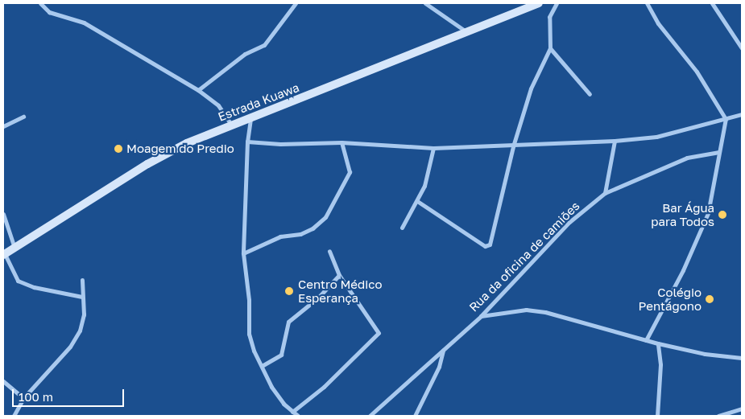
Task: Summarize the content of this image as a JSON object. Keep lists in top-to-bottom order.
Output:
{
  "streets": {
    "street": ["Estrada Kuawa", "Rua da oficina de camiões"]
  },
  "places": [
    "Moagem do Predio",
    "Bar Água para Todos",
    "Centro Médico Esperança",
    "Colégio Pentágono"
  ],
  "scale_bar": "100 m"
}
